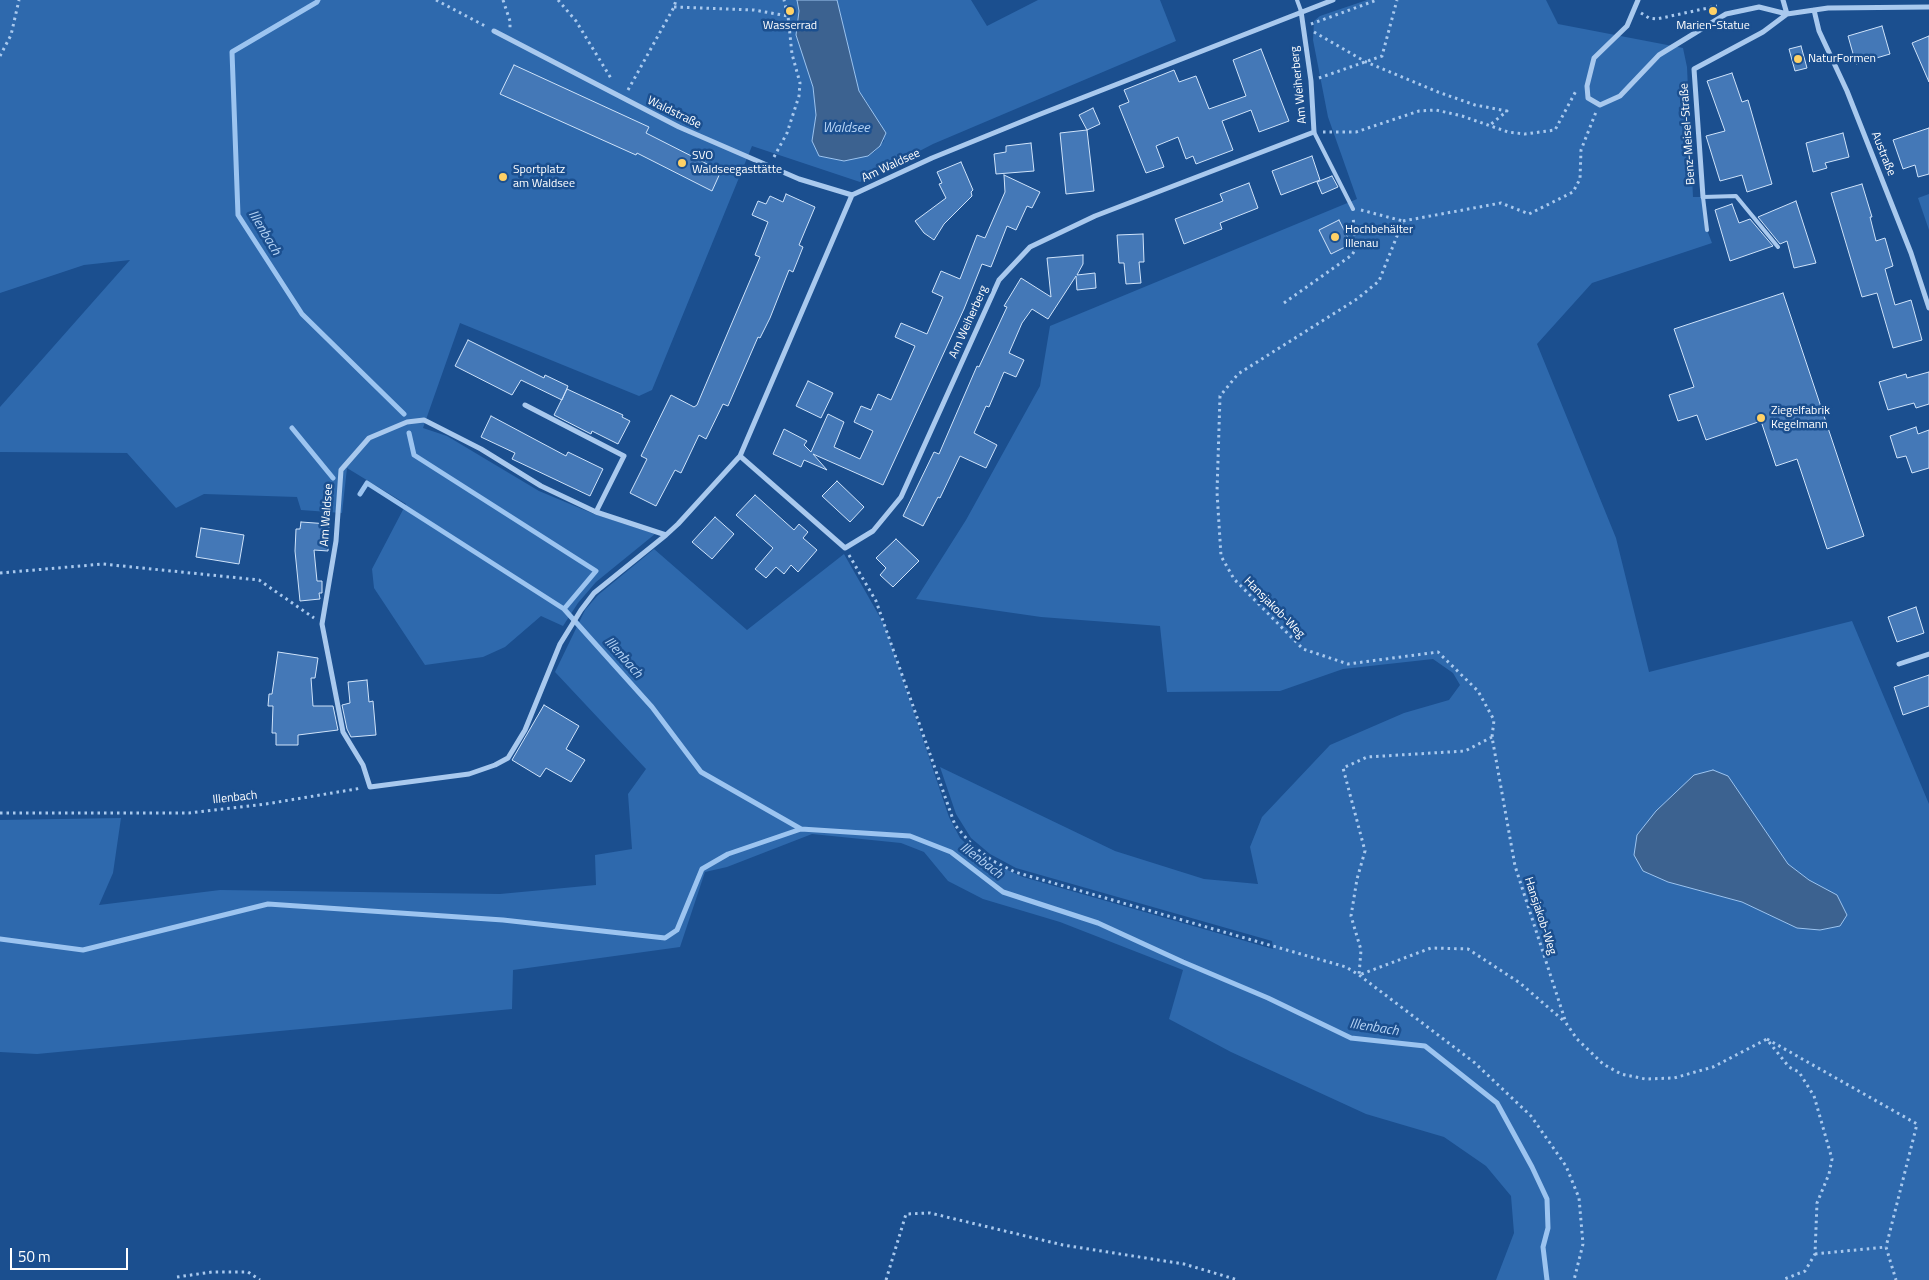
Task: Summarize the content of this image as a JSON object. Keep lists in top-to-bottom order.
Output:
{
  "streets": {
    "street": [
      "Am Weiherberg",
      "Waldstraße",
      "Benz-Meisel-Straße",
      "Austraße",
      "Am Waldsee"
    ],
    "path": ["Hansjakob-Weg", "Illenbach"]
  },
  "crossings": [
    ["Am Weiherberg", "Am Waldsee"],
    ["Waldstraße", "Am Waldsee"],
    ["Benz-Meisel-Straße", "Austraße"],
    ["Am Waldsee", "Illenbach"]
  ],
  "water": ["Waldsee", "Illenbach"],
  "places": [
    "Wasserrad",
    "Marien-Statue",
    "NaturFormen",
    "SVO Waldseegasttätte",
    "Sportplatz am Waldsee",
    "Hochbehälter Illenau",
    "Ziegelfabrik Kegelmann"
  ],
  "scale_bar": "50 m"
}
